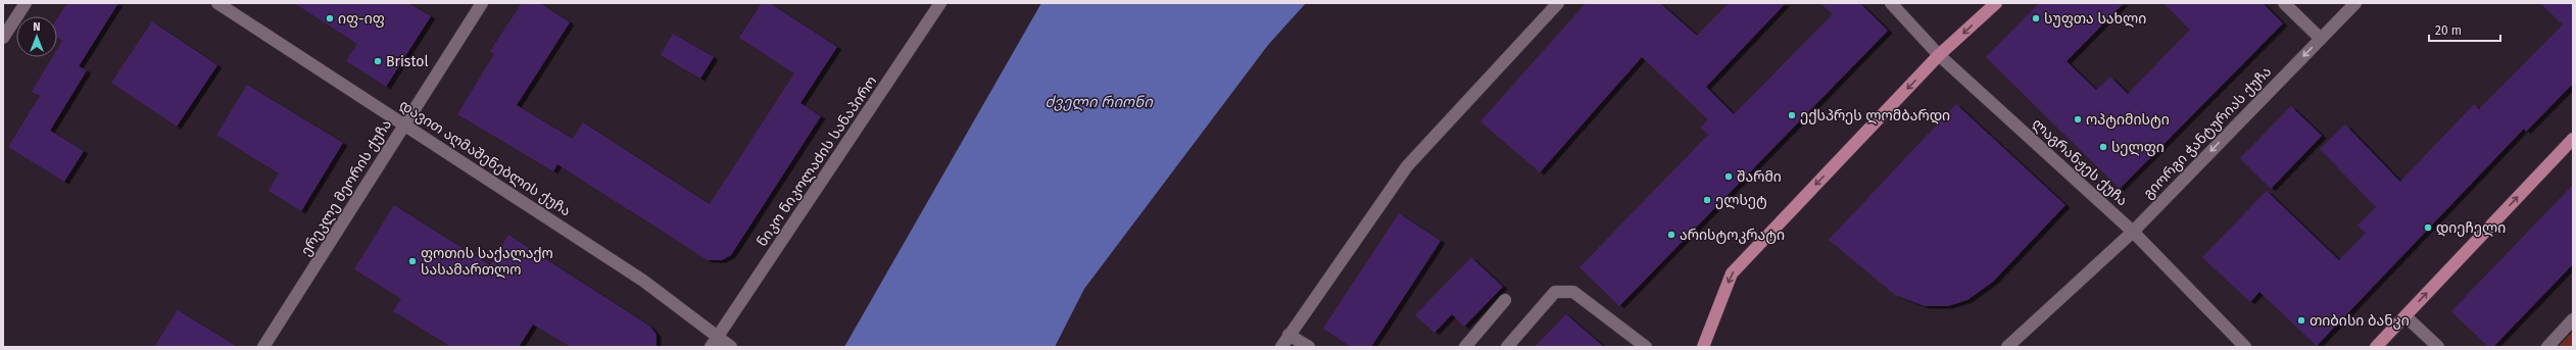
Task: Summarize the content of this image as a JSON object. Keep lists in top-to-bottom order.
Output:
{
  "streets": {
    "street": [
      "გიორგი ჭანტურიას ქუჩა",
      "დავით აღმაშენებლის ქუჩა",
      "ნიკო ნიკოლაძის სანაპირო",
      "ლაგრანჟეს ქუჩა",
      "ერეკლე მეორის ქუჩა"
    ]
  },
  "crossings": [
    ["გიორგი ჭანტურიას ქუჩა", "ლაგრანჟეს ქუჩა"],
    ["დავით აღმაშენებლის ქუჩა", "ნიკო ნიკოლაძის სანაპირო"],
    ["დავით აღმაშენებლის ქუჩა", "ერეკლე მეორის ქუჩა"]
  ],
  "one_way": ["გიორგი ჭანტურიას ქუჩა"],
  "water": ["ძველი რიონი"],
  "places": [
    "იფ-იფ",
    "სუფთა სახლი",
    "Bristol",
    "ექსპრეს ლომბარდი",
    "ოპტიმისტი",
    "სელფი",
    "შარმი",
    "ელსეტ",
    "დიეჩელი",
    "არისტოკრატი",
    "ფოთის საქალაქო სასამართლო",
    "თიბისი ბანკი"
  ],
  "scale_bar": "20 m",
  "north": "top"
}
